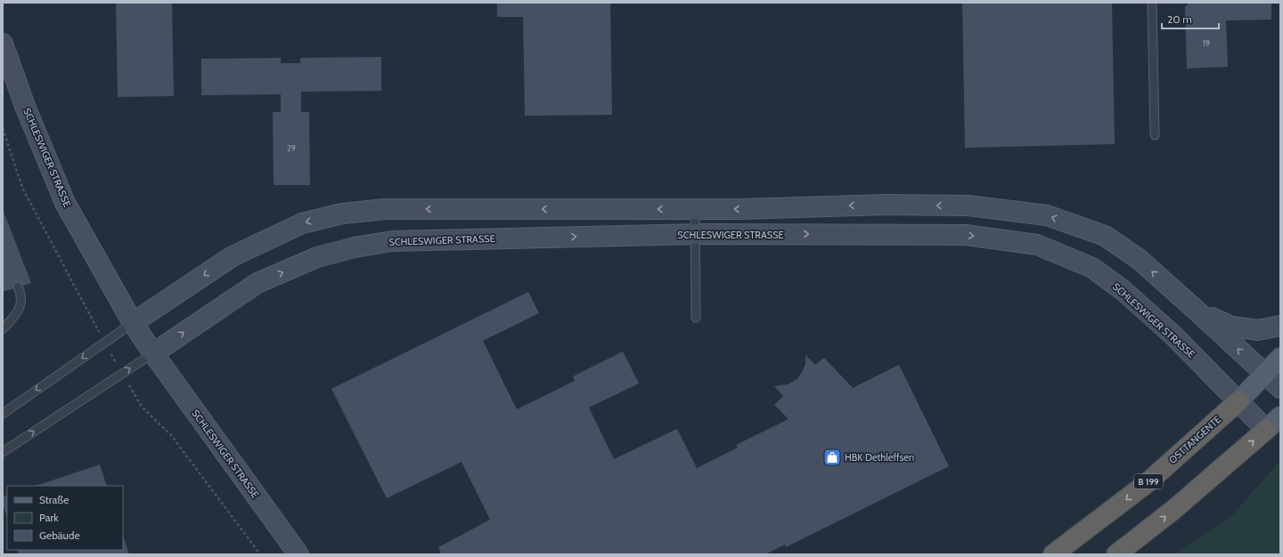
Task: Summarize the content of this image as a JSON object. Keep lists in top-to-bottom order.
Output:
{
  "streets": {
    "highway": ["OSTTANGENTE", "B 199"],
    "main road": ["SCHLESWIGER STRASSE"]
  },
  "crossings": [
    ["SCHLESWIGER STRASSE", "OSTTANGENTE"]
  ],
  "one_way": ["OSTTANGENTE"],
  "places": {
    "shop": ["HBK Dethleffsen"]
  },
  "house_numbers": ["19", "29"],
  "legend": ["Straße", "Park", "Gebäude"],
  "scale_bar": "20 m"
}
